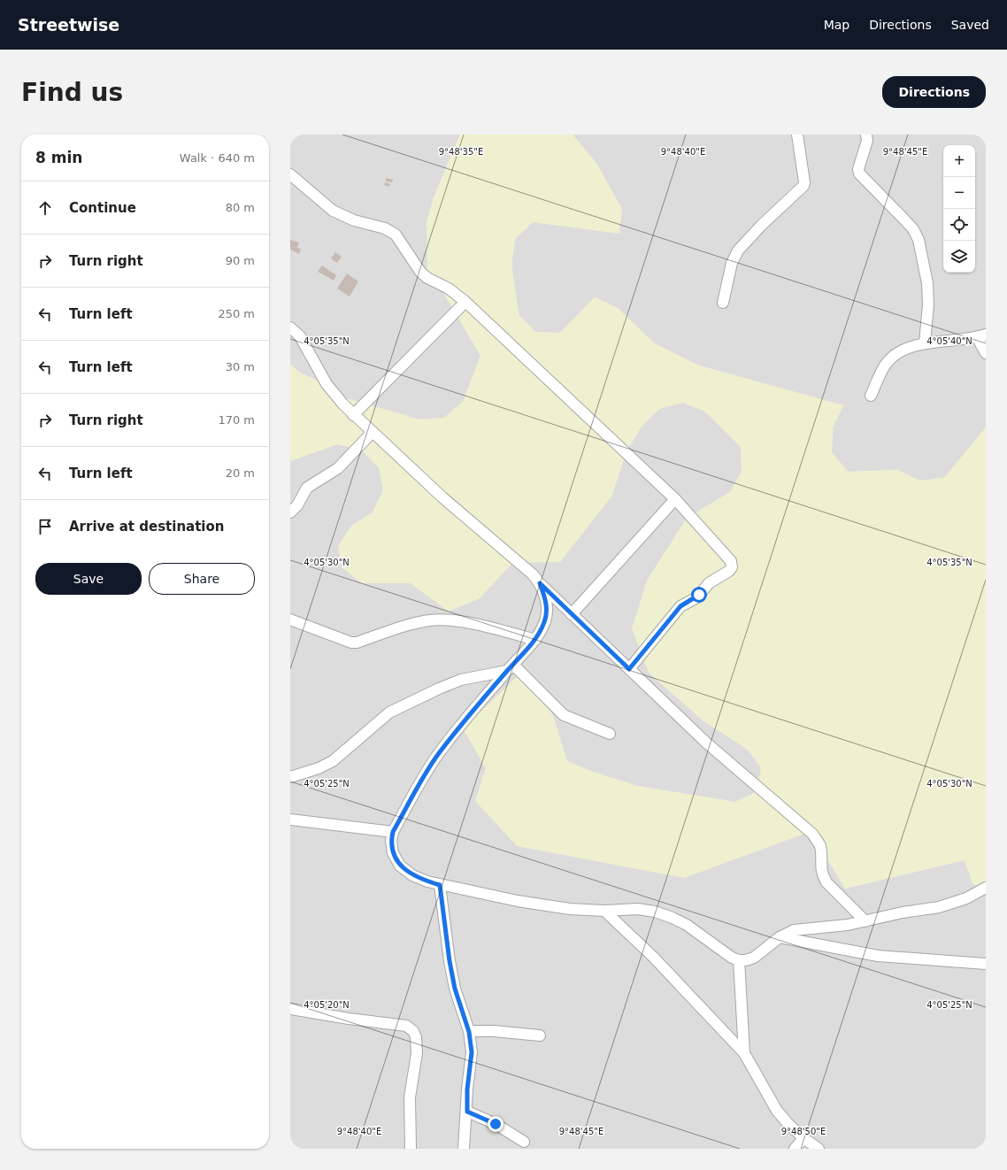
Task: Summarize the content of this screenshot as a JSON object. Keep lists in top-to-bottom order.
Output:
{
  "page": {
    "header": "Streetwise",
    "nav": ["Map", "Directions", "Saved"],
    "buttons": [
      "Directions",
      ["Save", "Share"]
    ],
    "title": "Find us",
    "heading": ["8 min", "Walk · 640 m"],
    "map_buttons": ["+", "−"],
    "list": [
      ["Continue", "80 m"],
      ["Turn right", "90 m"],
      ["Turn left", "250 m"],
      ["Turn left", "30 m"],
      ["Turn right", "170 m"],
      ["Turn left", "20 m"],
      "Arrive at destination"
    ]
  },
  "coordinates": [
    "9°48'35\"E",
    "9°48'40\"E",
    "9°48'45\"E",
    "4°05'40\"N",
    "4°05'35\"N",
    "4°05'30\"N",
    "4°05'25\"N",
    "4°05'20\"N",
    "9°48'50\"E"
  ]
}
